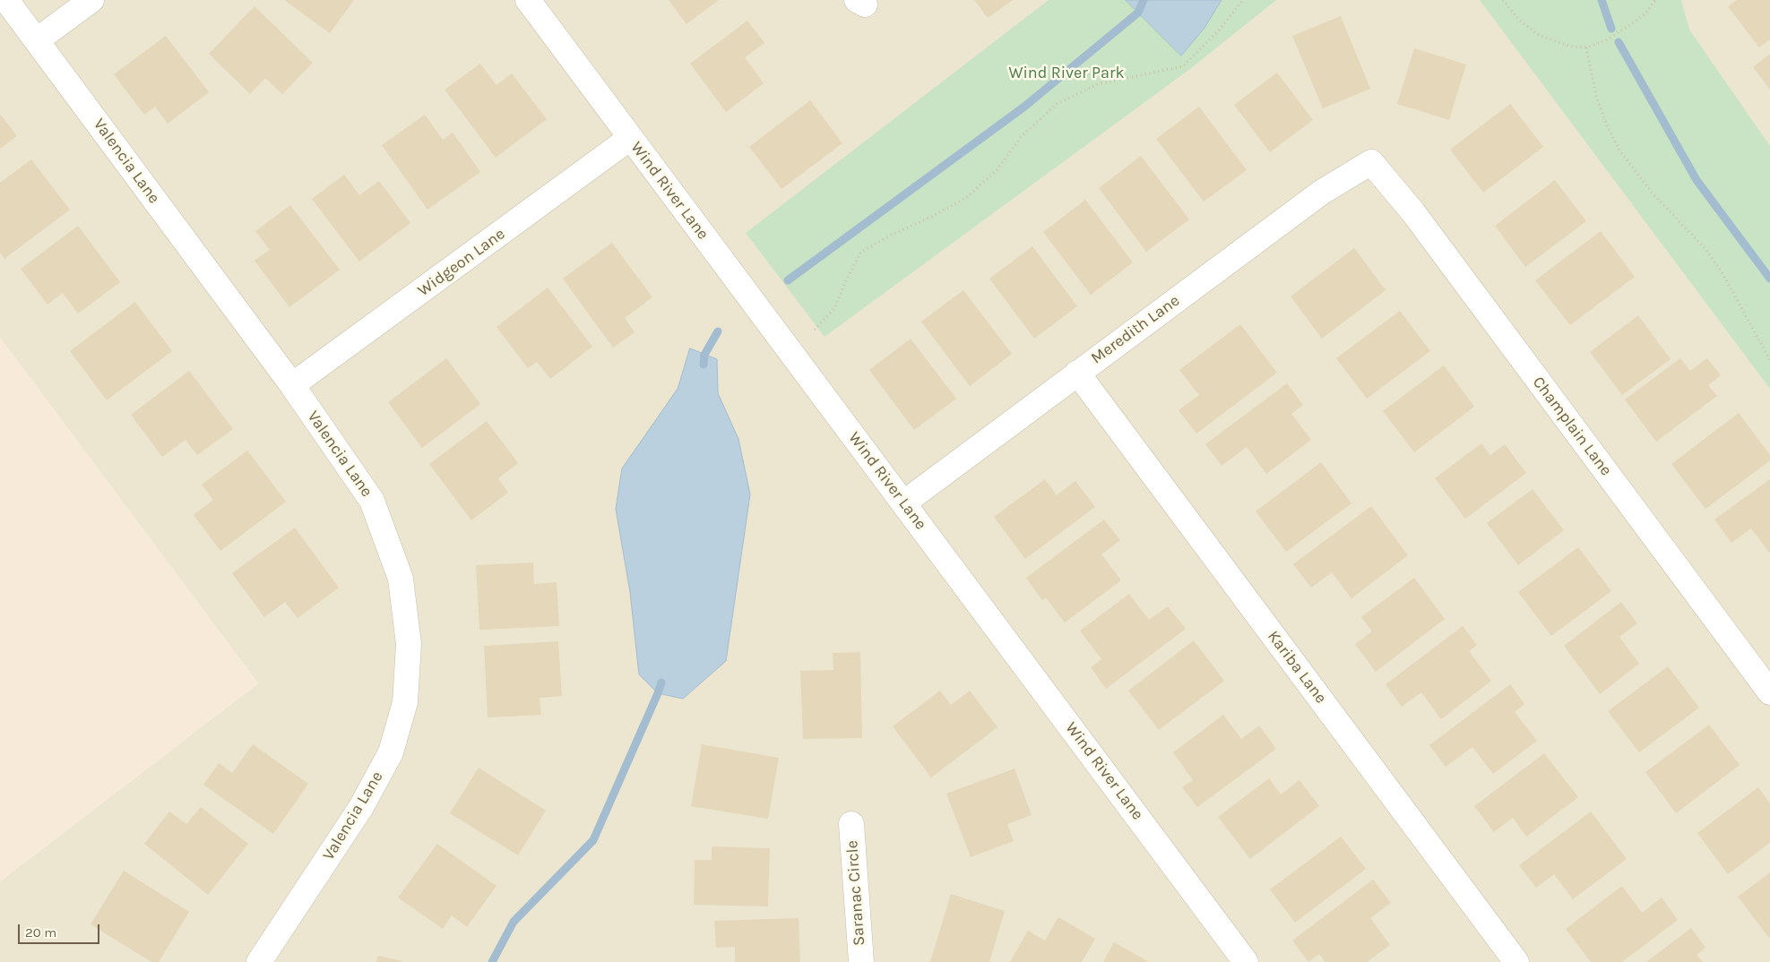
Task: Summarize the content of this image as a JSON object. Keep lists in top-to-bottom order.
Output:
{
  "streets": {
    "street": [
      "Valencia Lane",
      "Wind River Lane",
      "Widgeon Lane",
      "Meredith Lane",
      "Champlain Lane",
      "Kariba Lane",
      "Saranac Circle"
    ]
  },
  "crossings": [
    ["Valencia Lane", "Widgeon Lane"],
    ["Wind River Lane", "Widgeon Lane"],
    ["Wind River Lane", "Meredith Lane"],
    ["Meredith Lane", "Champlain Lane"],
    ["Meredith Lane", "Kariba Lane"]
  ],
  "parks": ["Wind River Park"],
  "scale_bar": "20 m"
}
